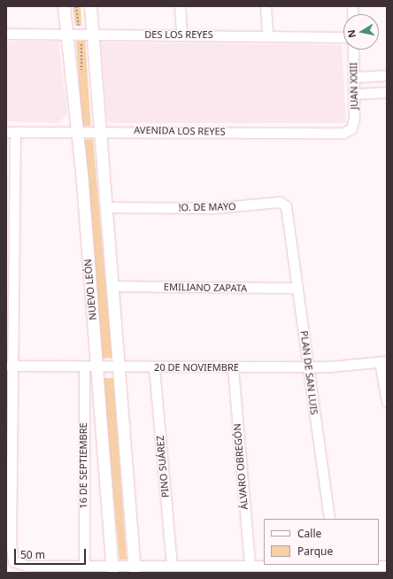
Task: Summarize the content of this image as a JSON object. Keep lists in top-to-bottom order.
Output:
{
  "streets": {
    "street": [
      "DES LOS REYES",
      "JUAN XXIII",
      "AVENIDA LOS REYES",
      "!O. DE MAYO",
      "EMILIANO ZAPATA",
      "NUEVO LEÓN",
      "20 DE NOVIEMBRE",
      "PLAN DE SAN LUIS",
      "16 DE SEPTIEMBRE",
      "PINO SUÁREZ",
      "ÁLVARO OBREGÓN"
    ]
  },
  "crossings": [
    ["DES LOS REYES", "NUEVO LEÓN"],
    ["JUAN XXIII", "AVENIDA LOS REYES"],
    ["AVENIDA LOS REYES", "NUEVO LEÓN"],
    ["!O. DE MAYO", "PLAN DE SAN LUIS"],
    ["EMILIANO ZAPATA", "PLAN DE SAN LUIS"],
    ["NUEVO LEÓN", "20 DE NOVIEMBRE"],
    ["20 DE NOVIEMBRE", "PLAN DE SAN LUIS"],
    ["20 DE NOVIEMBRE", "16 DE SEPTIEMBRE"],
    ["20 DE NOVIEMBRE", "PINO SUÁREZ"],
    ["20 DE NOVIEMBRE", "ÁLVARO OBREGÓN"]
  ],
  "legend": ["Calle", "Parque"],
  "scale_bar": "50 m",
  "north": "left"
}
